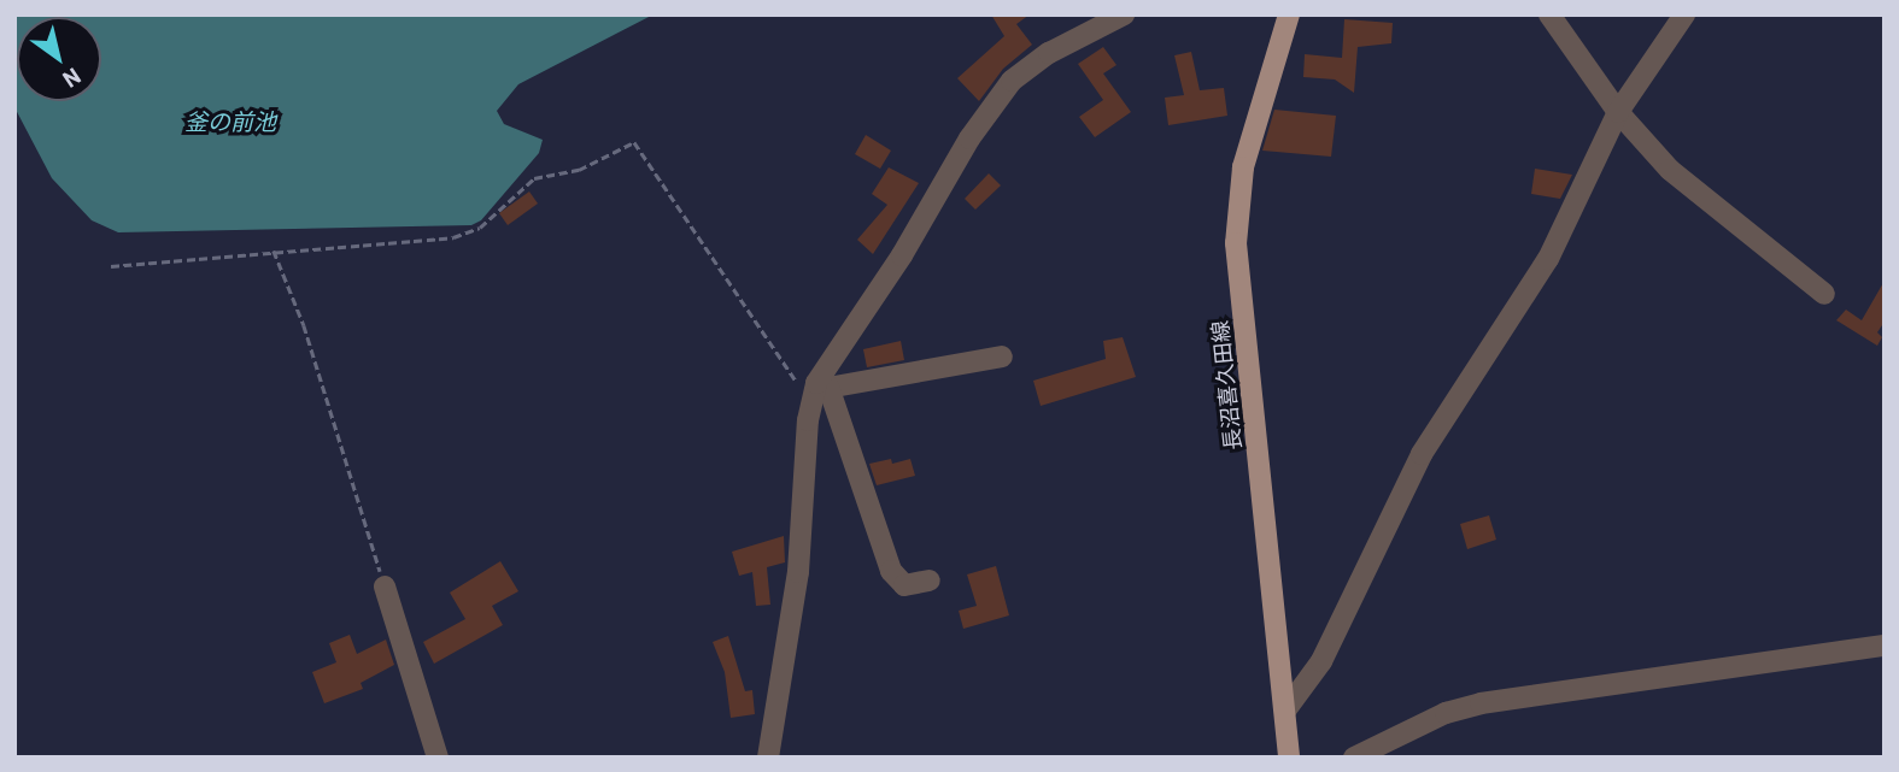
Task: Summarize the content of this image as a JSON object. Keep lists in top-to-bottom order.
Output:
{
  "streets": {
    "main road": ["長沼喜久田線"]
  },
  "water": ["釜の前池"],
  "north": "bottom right"
}
